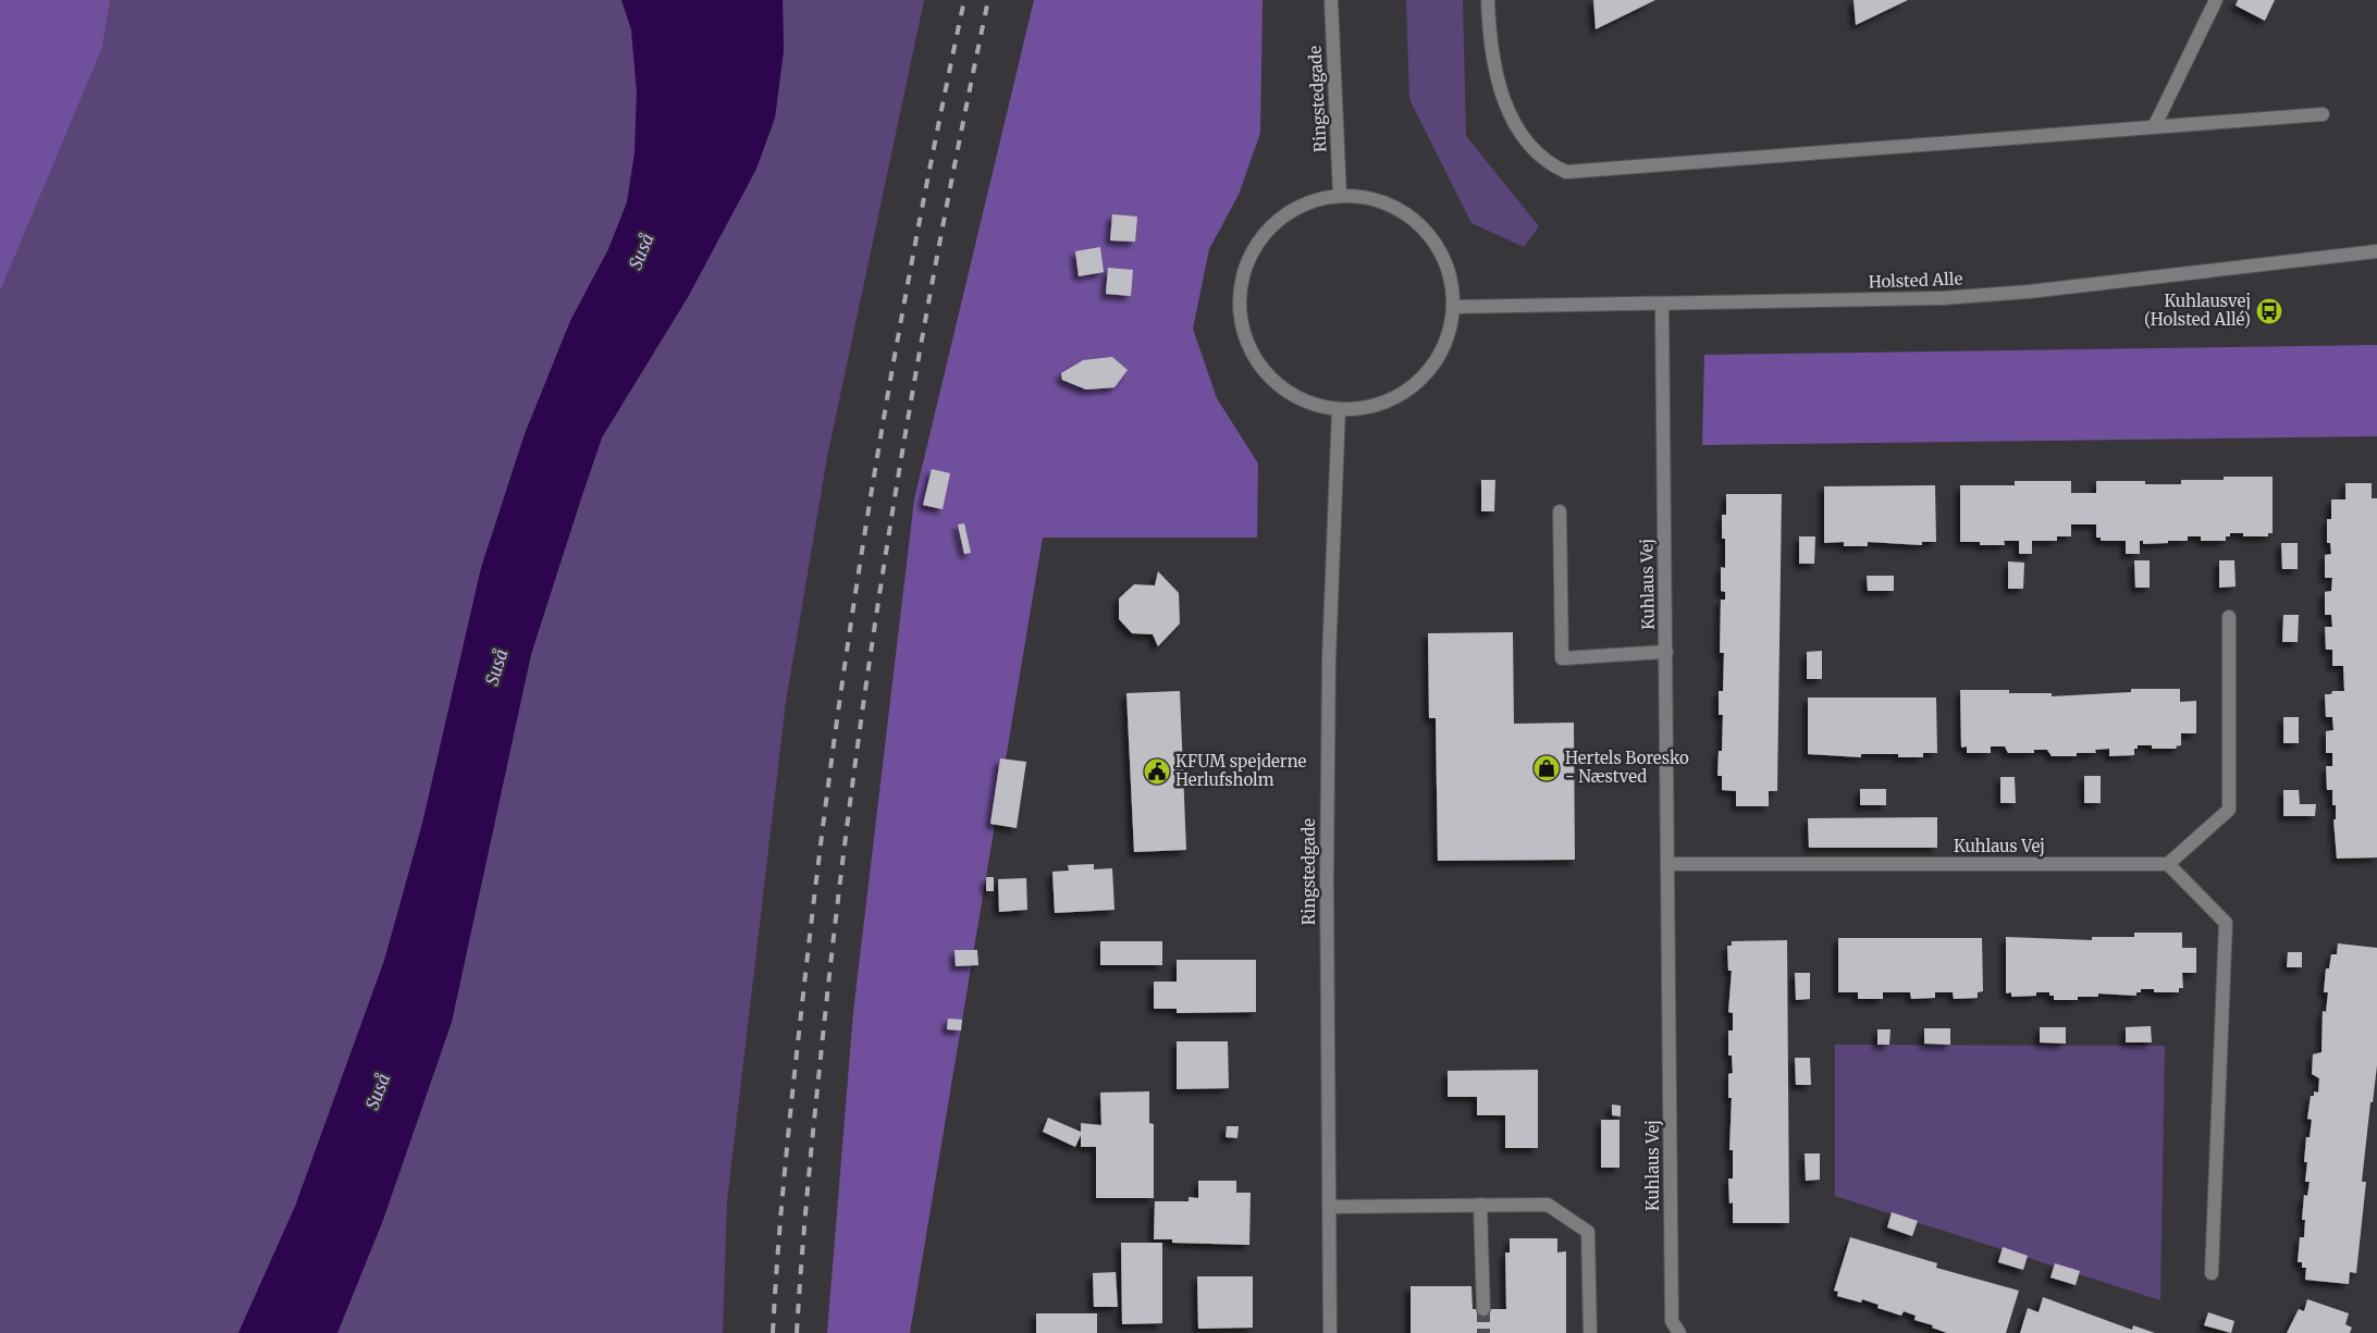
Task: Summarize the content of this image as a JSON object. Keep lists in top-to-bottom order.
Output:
{
  "streets": {
    "street": ["Ringstedgade", "Holsted Alle", "Kuhlaus Vej"]
  },
  "crossings": [
    ["Holsted Alle", "Kuhlaus Vej"]
  ],
  "water": ["Suså"],
  "places": {
    "bus stop": ["Kuhlausvej (Holsted Allé)"],
    "shop": ["Hertels Boresko - Næstved"],
    "public building": ["KFUM spejderne Herlufsholm"]
  }
}
